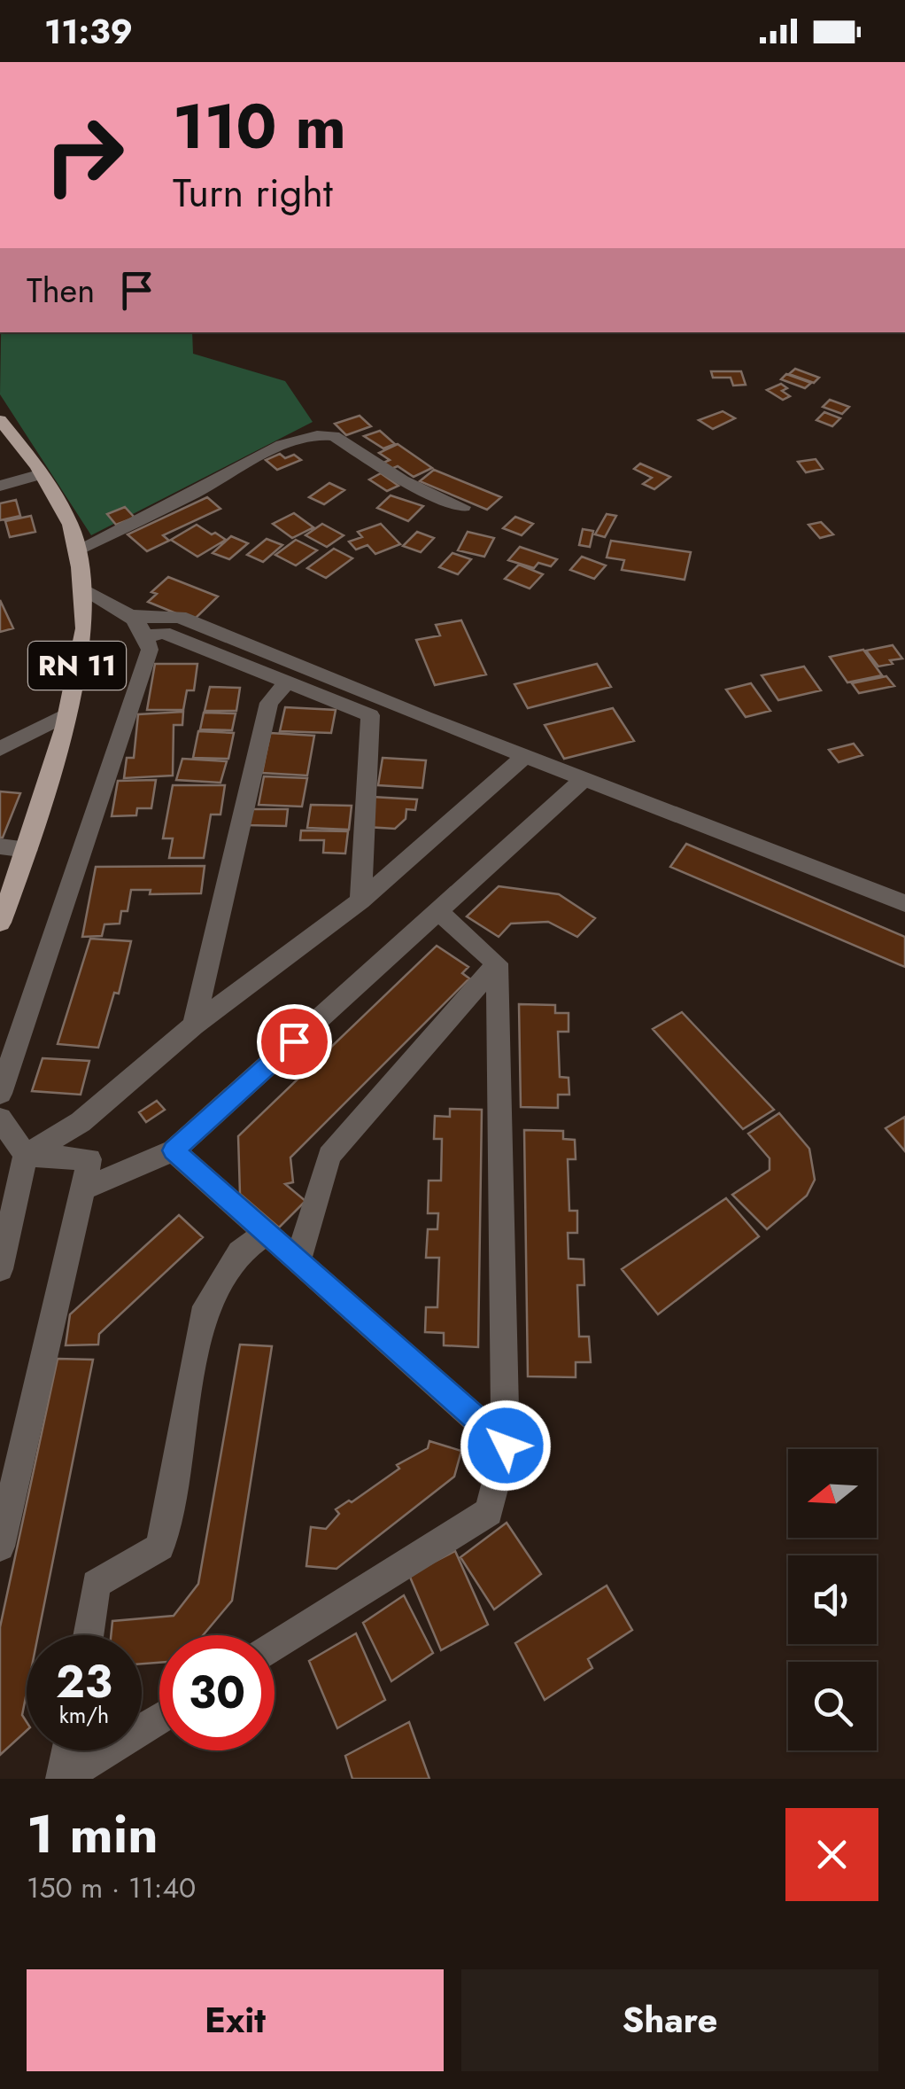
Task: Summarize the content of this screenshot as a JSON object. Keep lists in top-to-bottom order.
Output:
{
  "streets": {
    "main road": ["RN 11"]
  },
  "north": "left",
  "page": {
    "status": "11:39",
    "turn": ["110 m", "Turn right"],
    "then": "Then",
    "speed": "23 km/h",
    "limit": "30",
    "heading": ["1 min", "150 m · 11:40"],
    "buttons": ["Exit", "Share"]
  }
}
